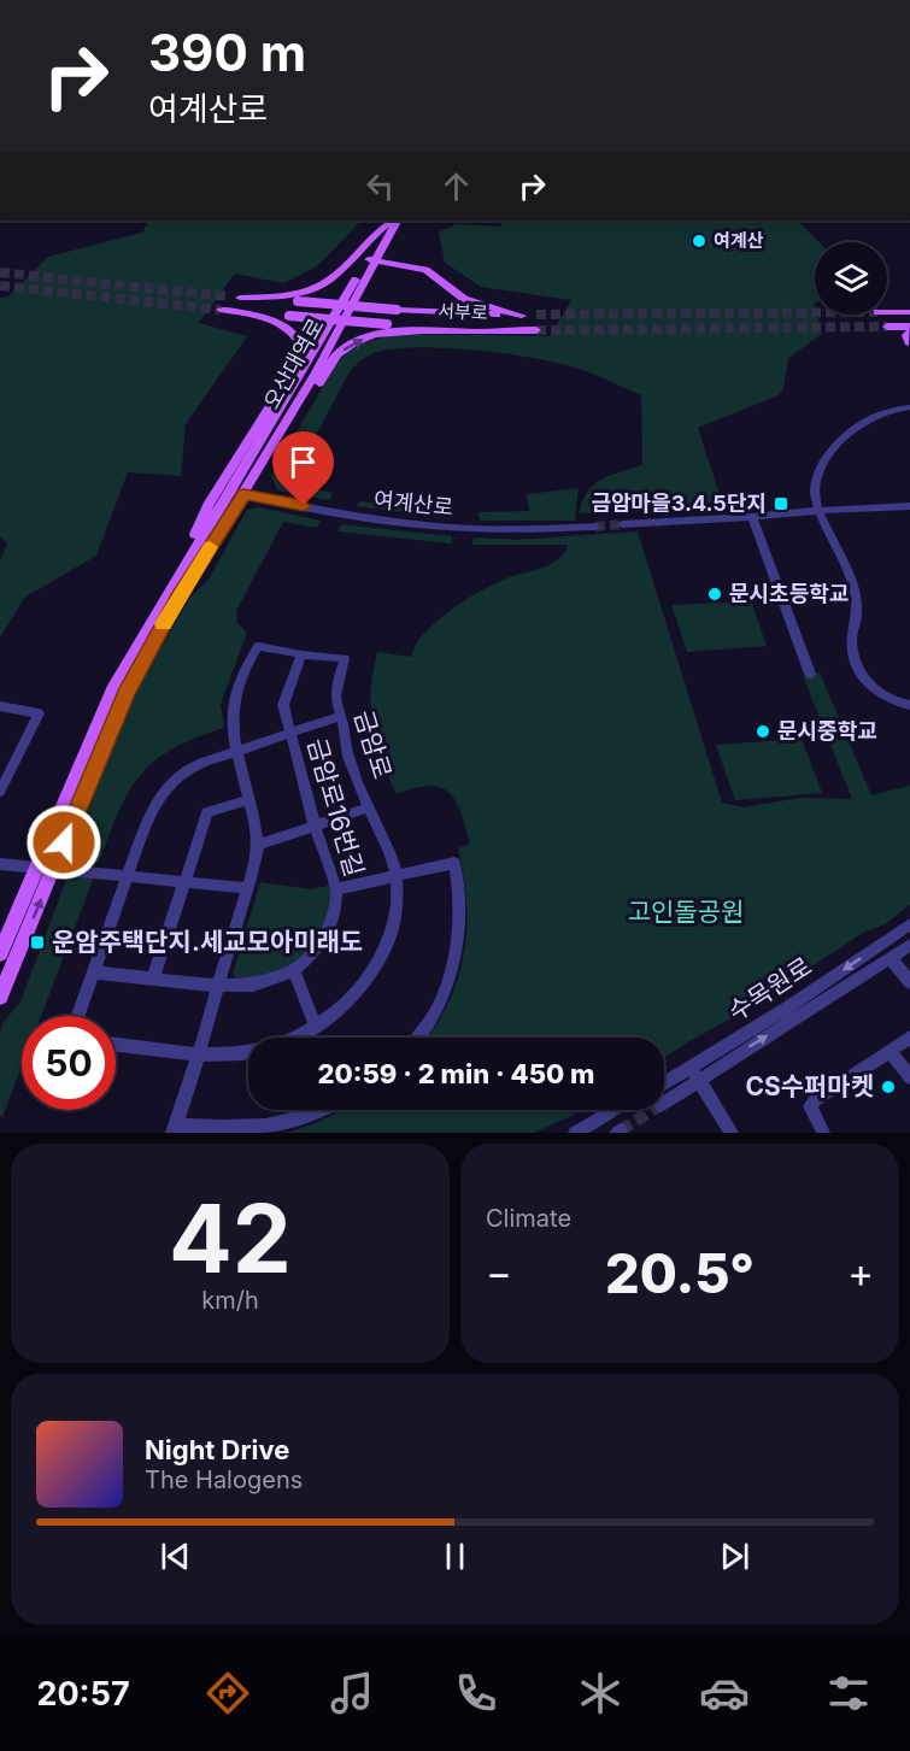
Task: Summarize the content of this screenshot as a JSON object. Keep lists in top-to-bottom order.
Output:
{
  "streets": {
    "main road": ["서부로", "오산대역로"],
    "street": [
      "여계산로",
      "금암로",
      "금암로16번길",
      "수목원로"
    ]
  },
  "crossings": [
    ["서부로", "오산대역로"],
    ["오산대역로", "여계산로"],
    ["금암로", "금암로16번길"]
  ],
  "parks": ["고인돌공원"],
  "places": {
    "other": [
      "여계산",
      "문시초등학교",
      "문시중학교",
      "CS수퍼마켓"
    ],
    "transit": ["금암마을3.4.5단지", "운암주택단지.세교모아미래도"]
  },
  "page": {
    "turn": ["390 m", "여계산로"],
    "limit": "50",
    "trip": "20:59 · 2 min · 450 m",
    "tile": [
      ["42", "km/h"],
      "Climate"
    ],
    "heat": ["−", "20.5°", "+"],
    "song": ["Night Drive", "The Halogens"],
    "tabs": "20:57"
  }
}
